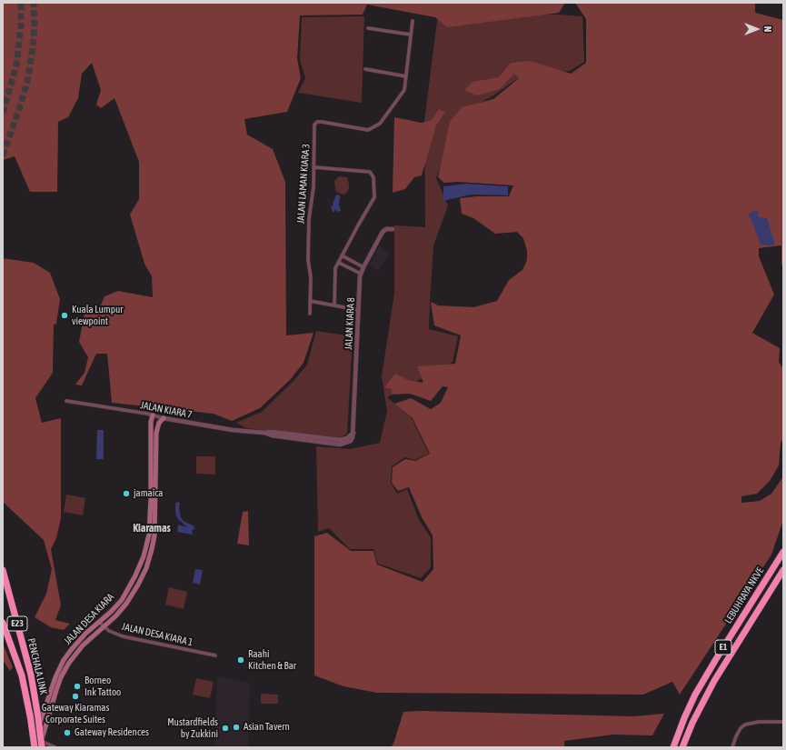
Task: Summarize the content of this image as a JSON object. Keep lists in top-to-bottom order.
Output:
{
  "streets": {
    "highway": [
      "LEBUHRAYA NKVE",
      "E23",
      "E1",
      "PENCHALA LINK"
    ],
    "main road": ["JALAN DESA KIARA"],
    "street": [
      "JALAN LAMAN KIARA 3",
      "JALAN KIARA 8",
      "JALAN KIARA 7",
      "JALAN DESA KIARA 1"
    ]
  },
  "crossings": [
    ["JALAN KIARA 8", "JALAN KIARA 7"],
    ["JALAN KIARA 7", "JALAN DESA KIARA"],
    ["JALAN DESA KIARA", "JALAN DESA KIARA 1"],
    ["JALAN DESA KIARA", "PENCHALA LINK"]
  ],
  "districts": ["Kiaramas"],
  "places": [
    "Kuala Lumpur viewpoint",
    "jamaica",
    "Raahi Kitchen & Bar",
    "Borneo Ink Tattoo",
    "Gateway Kiaramas Corporate Suites",
    "Asian Tavern",
    "Mustardfields by Zukkini",
    "Gateway Residences"
  ],
  "north": "right"
}
